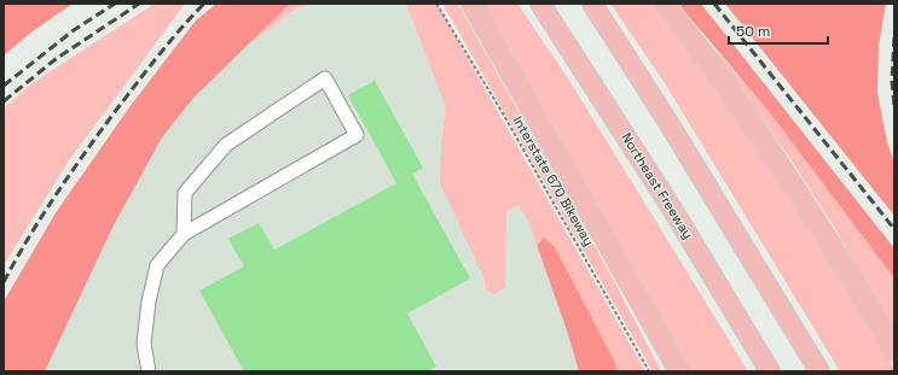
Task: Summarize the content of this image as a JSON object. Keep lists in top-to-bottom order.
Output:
{
  "streets": {
    "highway": ["Northeast Freeway"],
    "path": ["Interstate 670 Bikeway"]
  },
  "scale_bar": "50 m"
}
